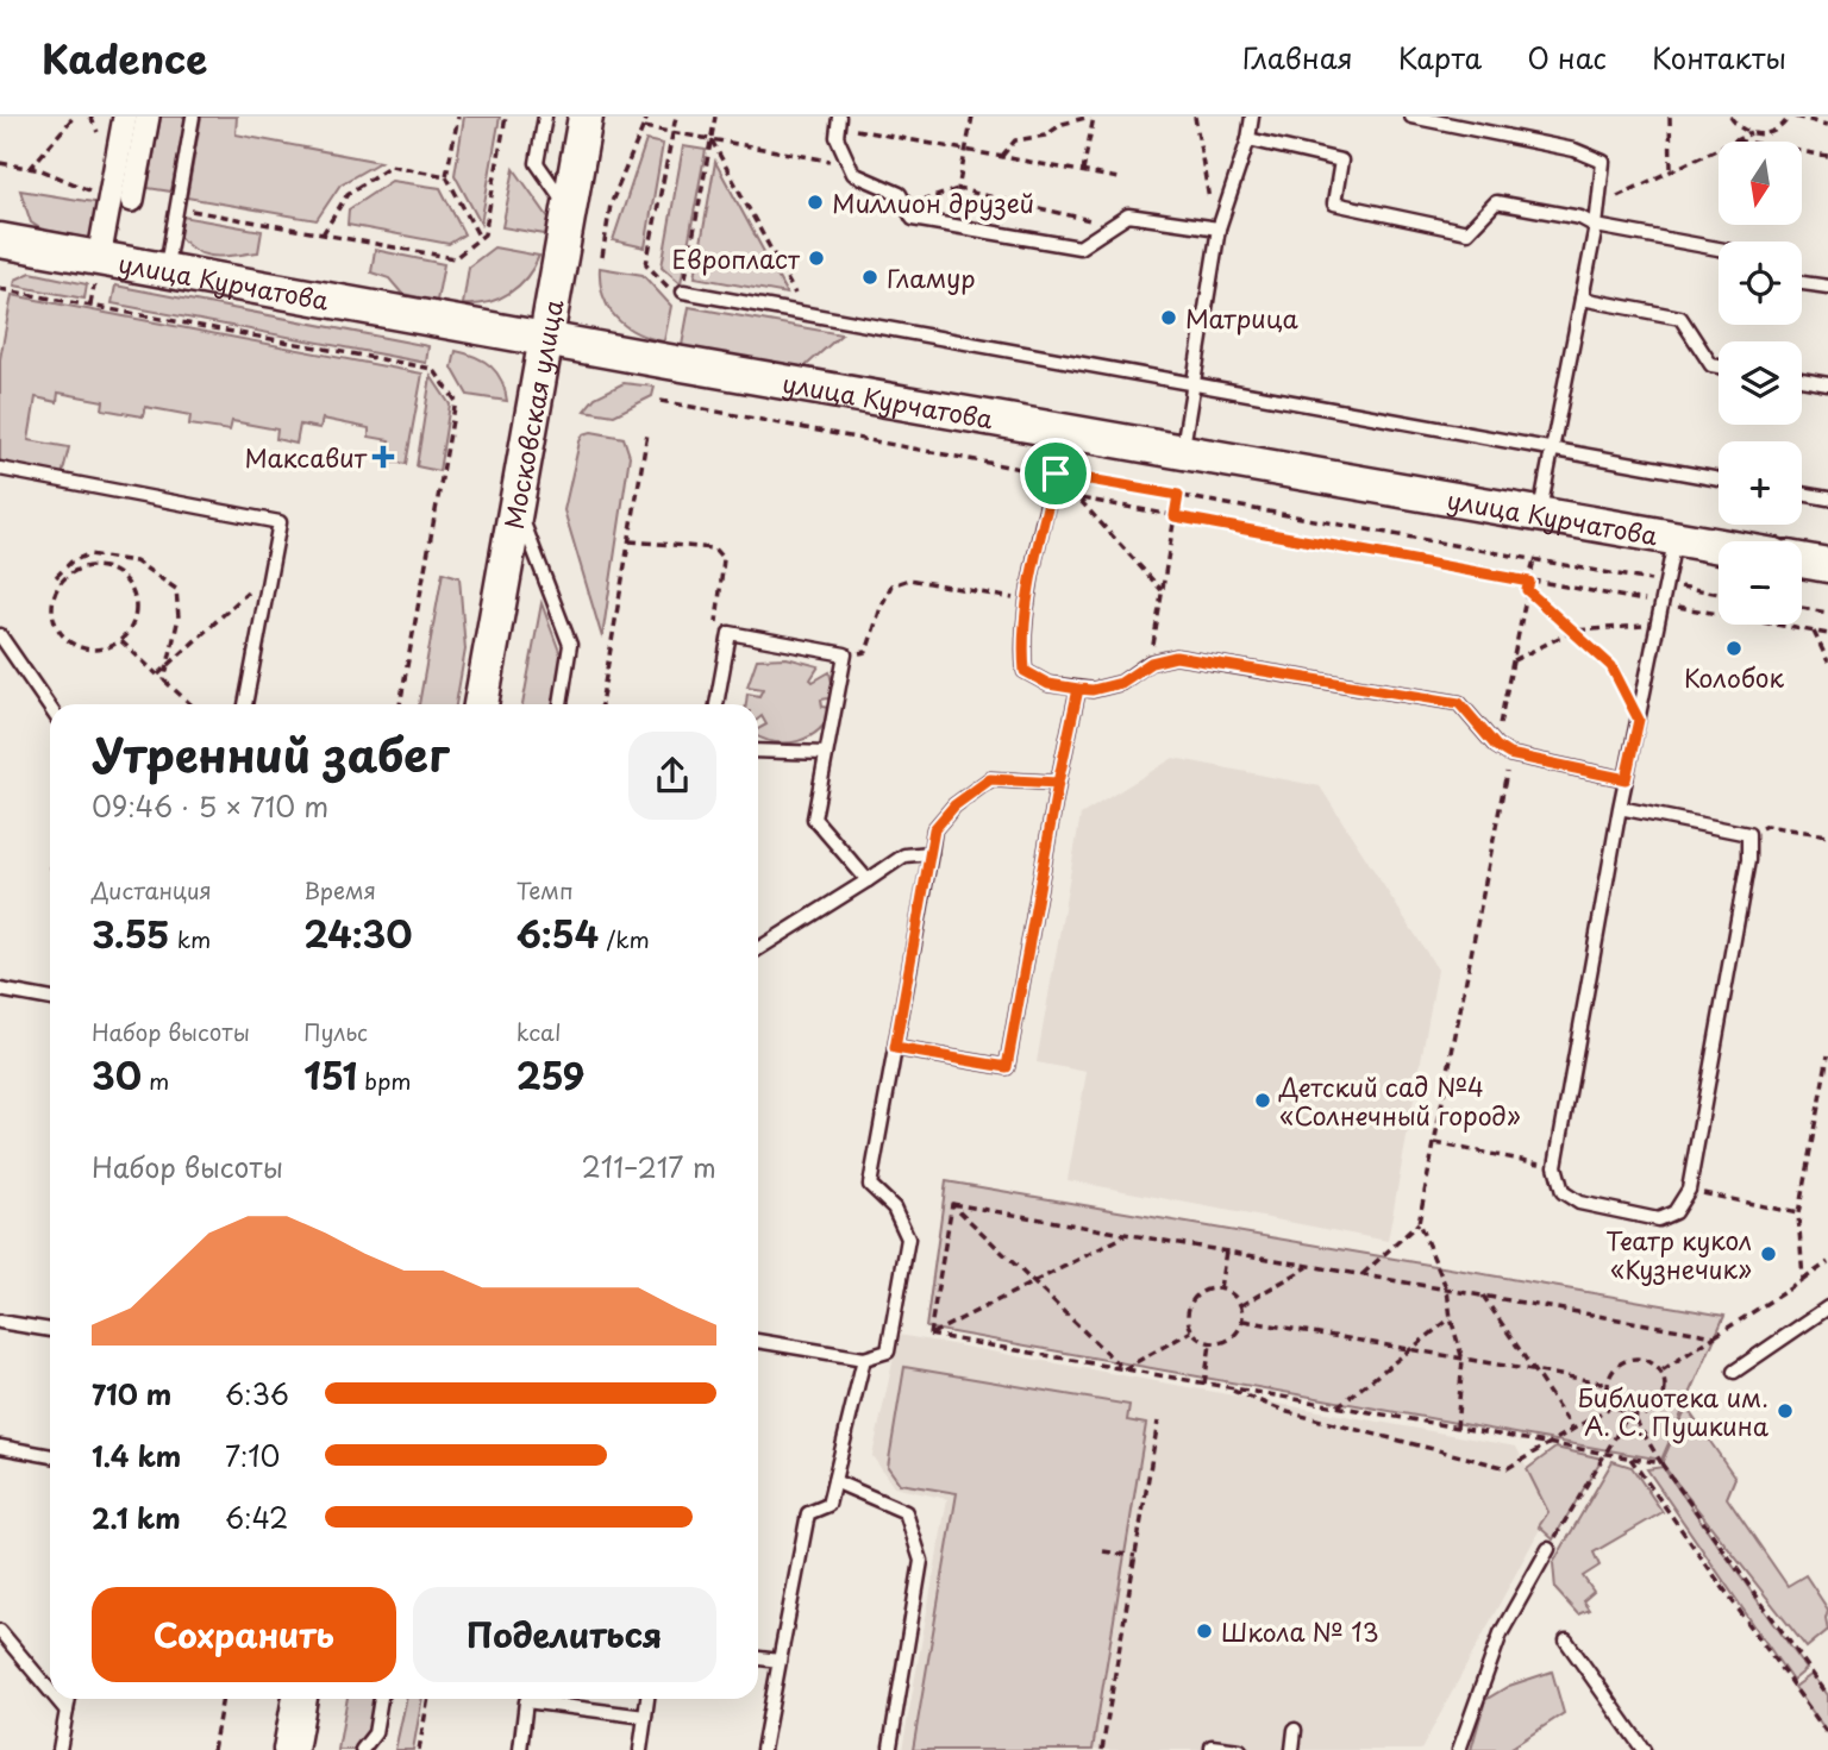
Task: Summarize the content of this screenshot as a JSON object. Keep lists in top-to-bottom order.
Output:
{
  "streets": {
    "street": ["улица Курчатова", "Московская улица"]
  },
  "crossings": [
    ["улица Курчатова", "Московская улица"]
  ],
  "places": {
    "other": [
      "Миллион друзей",
      "Европласт",
      "Гламур",
      "Матрица",
      "Колобок",
      "Детский сад №4 «Солнечный город»",
      "Театр кукол «Кузнечик»",
      "Библиотека им. А. С. Пушкина",
      "Школа № 13"
    ],
    "health": ["Максавит"]
  },
  "north": "bottom",
  "page": {
    "header": "Kadence",
    "nav": [
      "Главная",
      "Карта",
      "О нас",
      "Контакты"
    ],
    "map_buttons": ["+", "−"],
    "heading": ["Утренний забег", "09:46 · 5 × 710 m"],
    "stats": [
      ["Дистанция", "3.55 km"],
      ["Время", "24:30"],
      ["Темп", "6:54 /km"],
      ["Набор высоты", "30 m"],
      ["Пульс", "151 bpm"],
      ["kcal", "259"]
    ],
    "chart": ["Набор высоты", "211–217 m"],
    "list": [
      {
        "name": "710 m",
        "note": "6:36"
      },
      {
        "name": "1.4 km",
        "note": "7:10"
      },
      {
        "name": "2.1 km",
        "note": "6:42"
      }
    ],
    "buttons": ["Сохранить", "Поделиться"]
  }
}
